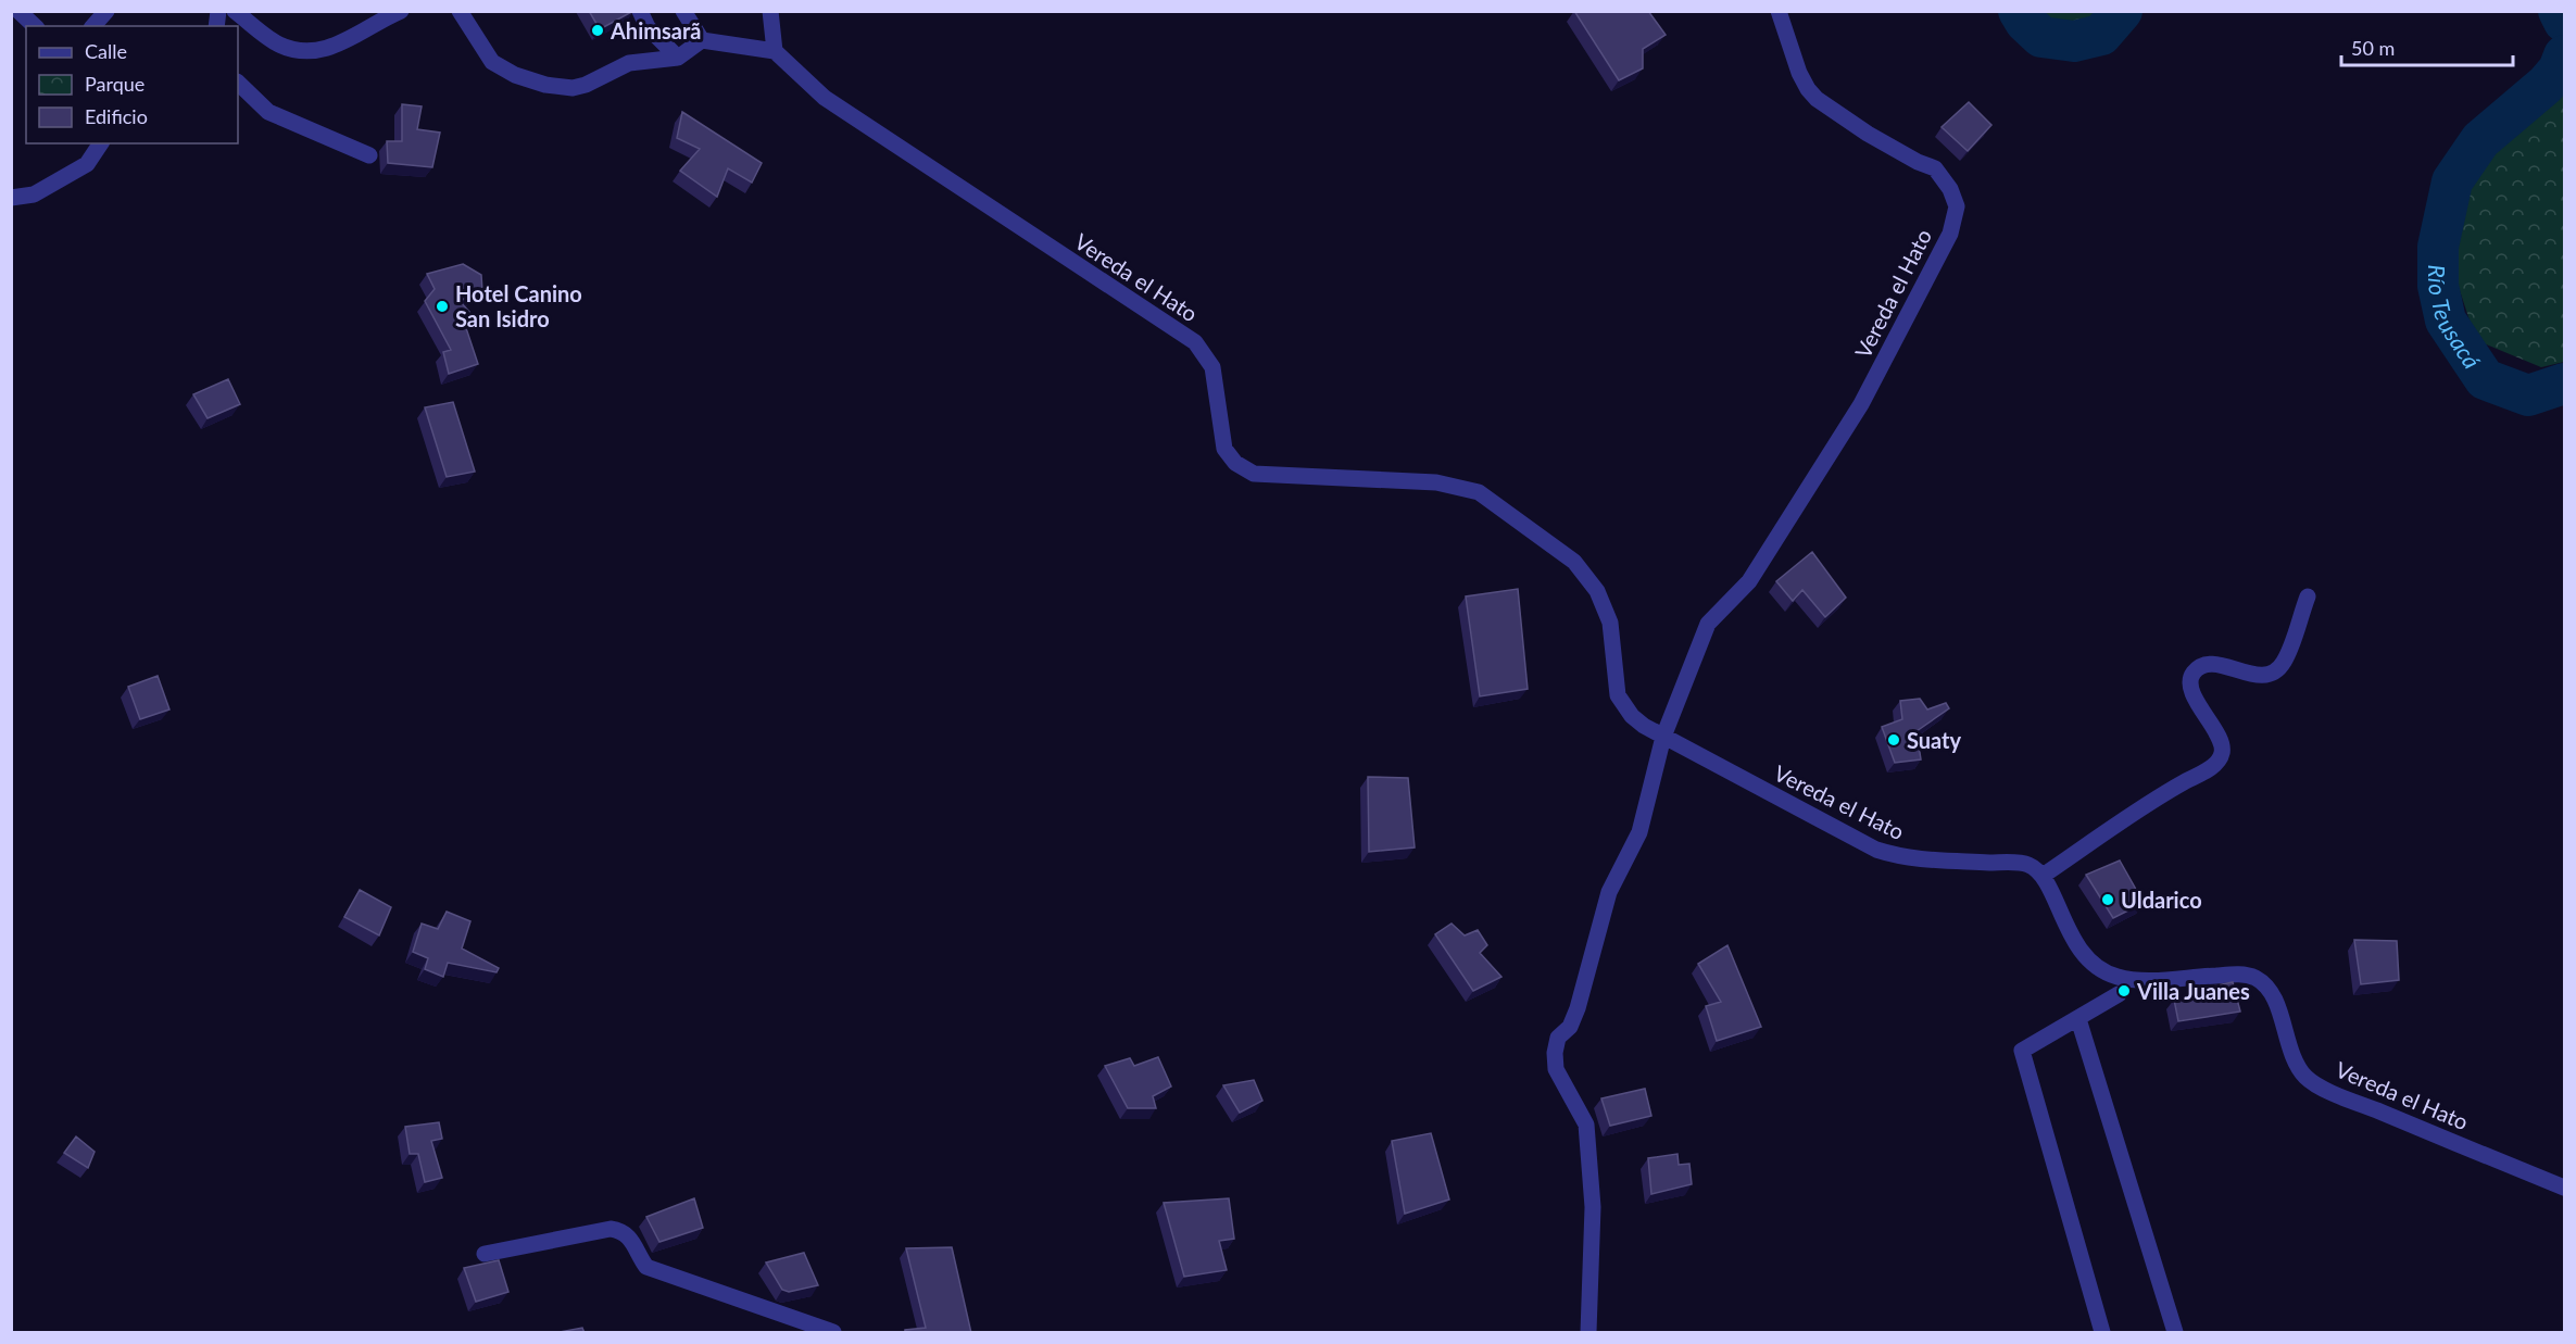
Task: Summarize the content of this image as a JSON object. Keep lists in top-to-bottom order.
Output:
{
  "streets": {
    "street": ["Vereda el Hato"]
  },
  "water": ["Río Teusacá"],
  "places": [
    "Ahimsarã",
    "Hotel Canino San Isidro",
    "Suaty",
    "Uldarico",
    "Villa Juanes"
  ],
  "legend": ["Calle", "Parque", "Edificio"],
  "scale_bar": "50 m"
}
